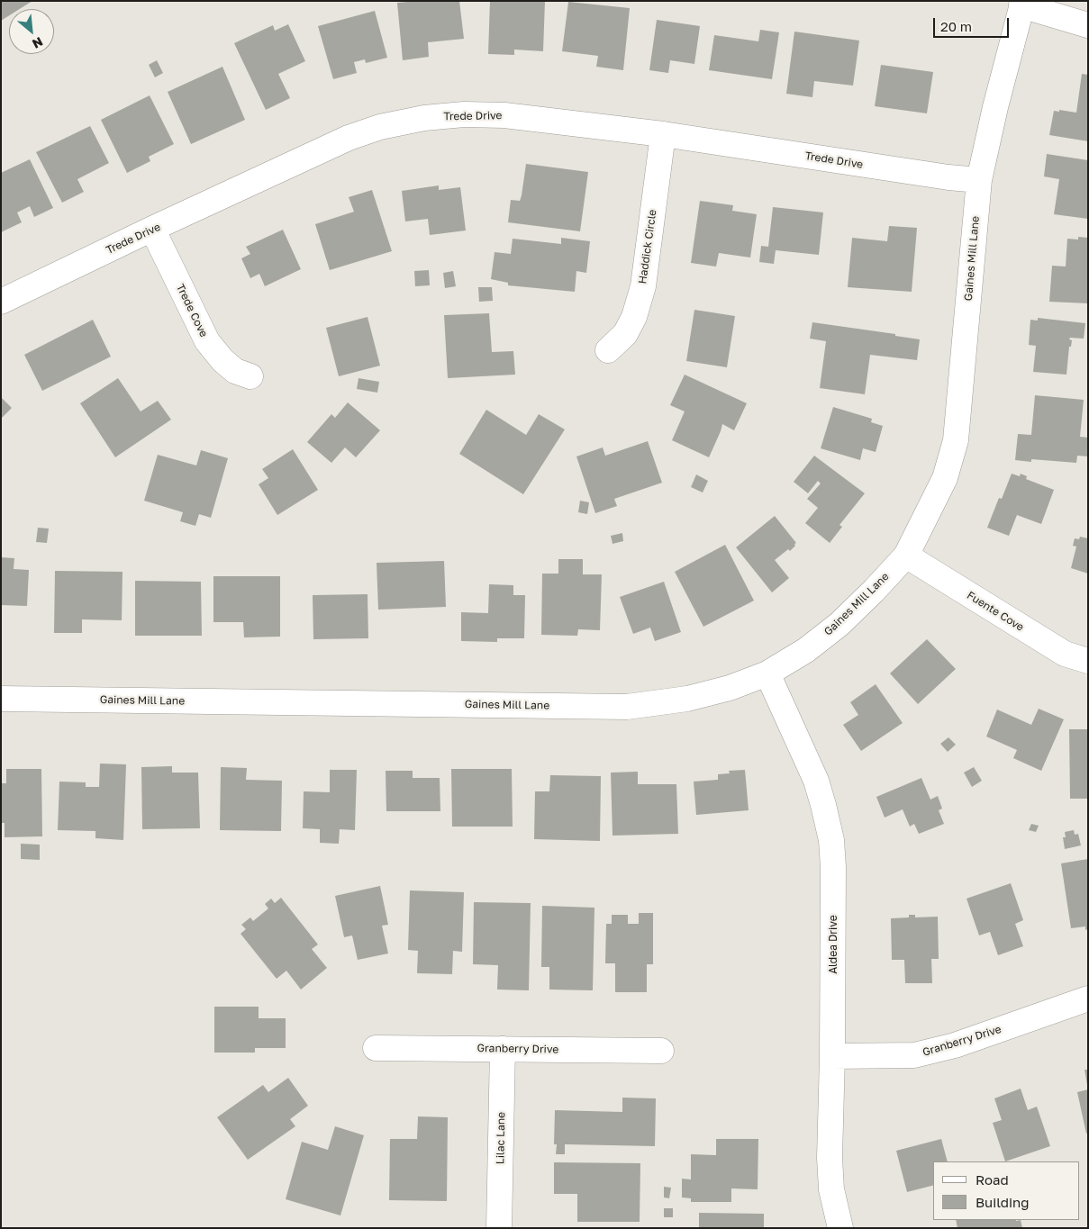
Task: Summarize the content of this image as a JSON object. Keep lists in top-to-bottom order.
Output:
{
  "streets": {
    "street": [
      "Trede Drive",
      "Haddick Circle",
      "Gaines Mill Lane",
      "Trede Cove",
      "Fuente Cove",
      "Aldea Drive",
      "Granberry Drive",
      "Lilac Lane"
    ]
  },
  "crossings": [
    ["Trede Drive", "Haddick Circle"],
    ["Trede Drive", "Gaines Mill Lane"],
    ["Trede Drive", "Trede Cove"],
    ["Gaines Mill Lane", "Fuente Cove"],
    ["Gaines Mill Lane", "Aldea Drive"],
    ["Aldea Drive", "Granberry Drive"],
    ["Granberry Drive", "Lilac Lane"]
  ],
  "legend": ["Road", "Building"],
  "scale_bar": "20 m",
  "north": "bottom right"
}
